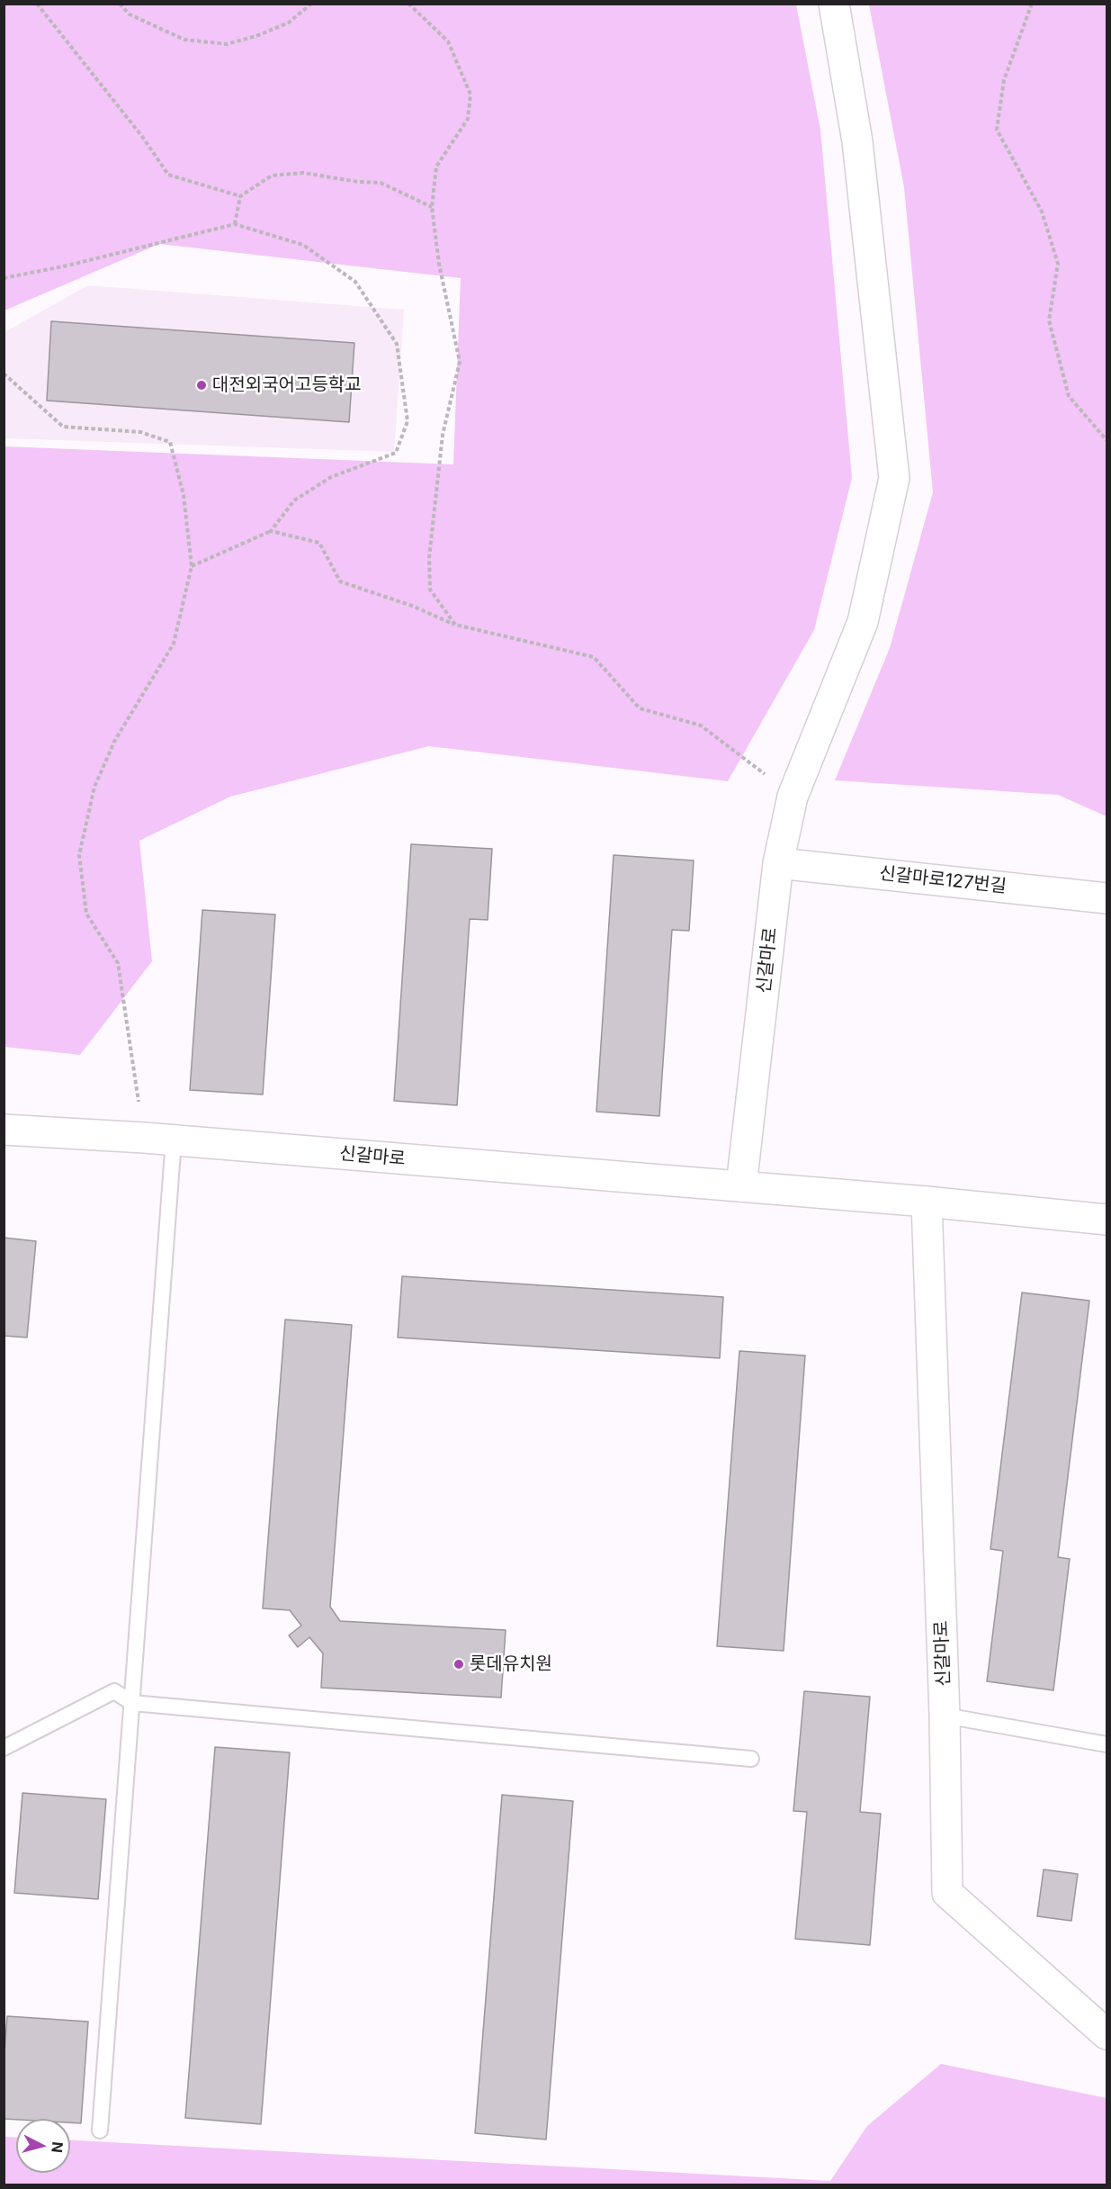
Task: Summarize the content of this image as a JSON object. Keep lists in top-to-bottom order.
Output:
{
  "streets": {
    "street": ["신갈마로127번길", "신갈마로"]
  },
  "crossings": [
    ["신갈마로127번길", "신갈마로"]
  ],
  "places": ["대전외국어고등학교", "롯데유치원"],
  "north": "right"
}
